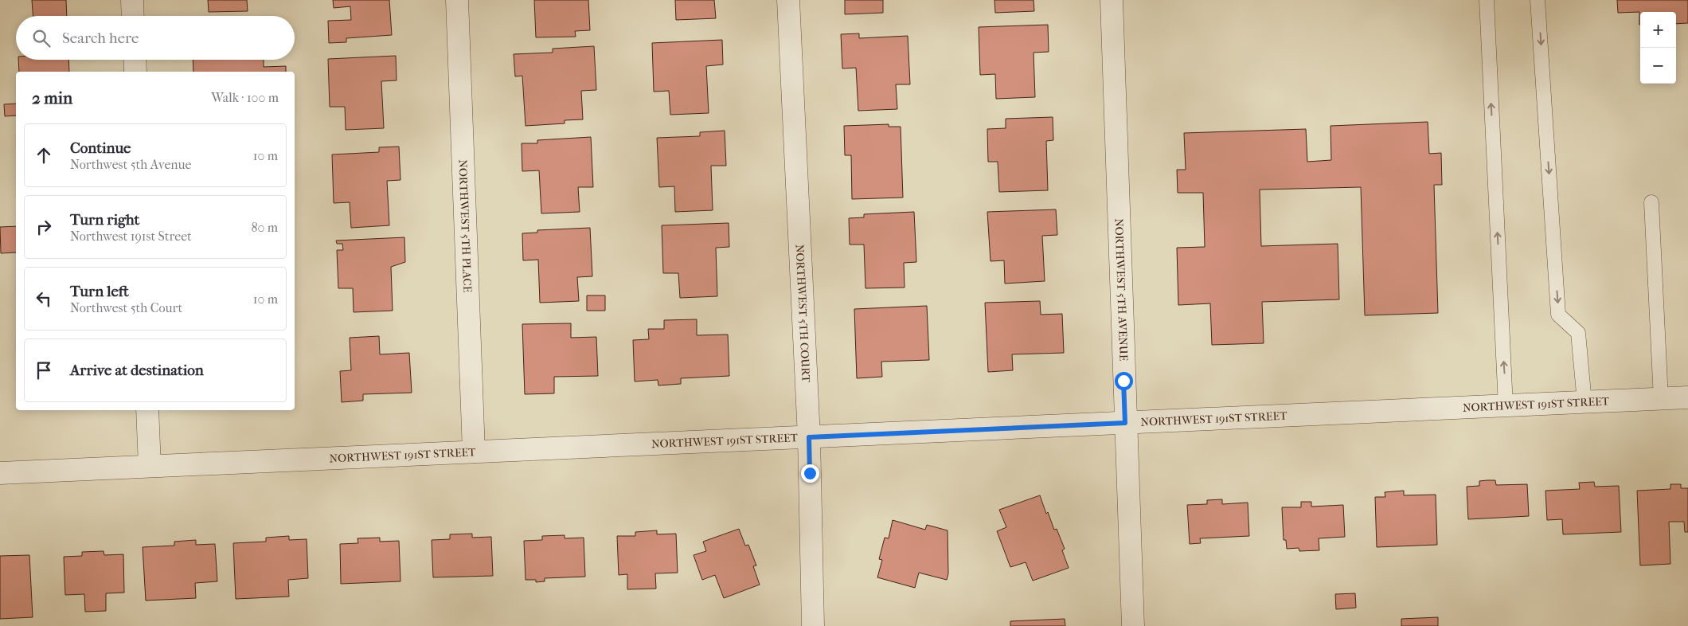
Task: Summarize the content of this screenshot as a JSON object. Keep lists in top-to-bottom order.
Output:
{
  "streets": {
    "street": [
      "NORTHWEST 5TH PLACE",
      "NORTHWEST 5TH AVENUE",
      "NORTHWEST 5TH COURT",
      "NORTHWEST 191ST STREET"
    ]
  },
  "crossings": [
    ["NORTHWEST 5TH PLACE", "NORTHWEST 191ST STREET"],
    ["NORTHWEST 5TH AVENUE", "NORTHWEST 191ST STREET"],
    ["NORTHWEST 5TH COURT", "NORTHWEST 191ST STREET"]
  ],
  "page": {
    "map_buttons": ["+", "−"],
    "search": "Search here",
    "heading": ["2 min", "Walk · 100 m"],
    "list": [
      ["Continue", "Northwest 5th Avenue", "10 m"],
      ["Turn right", "Northwest 191st Street", "80 m"],
      ["Turn left", "Northwest 5th Court", "10 m"],
      "Arrive at destination"
    ]
  }
}
